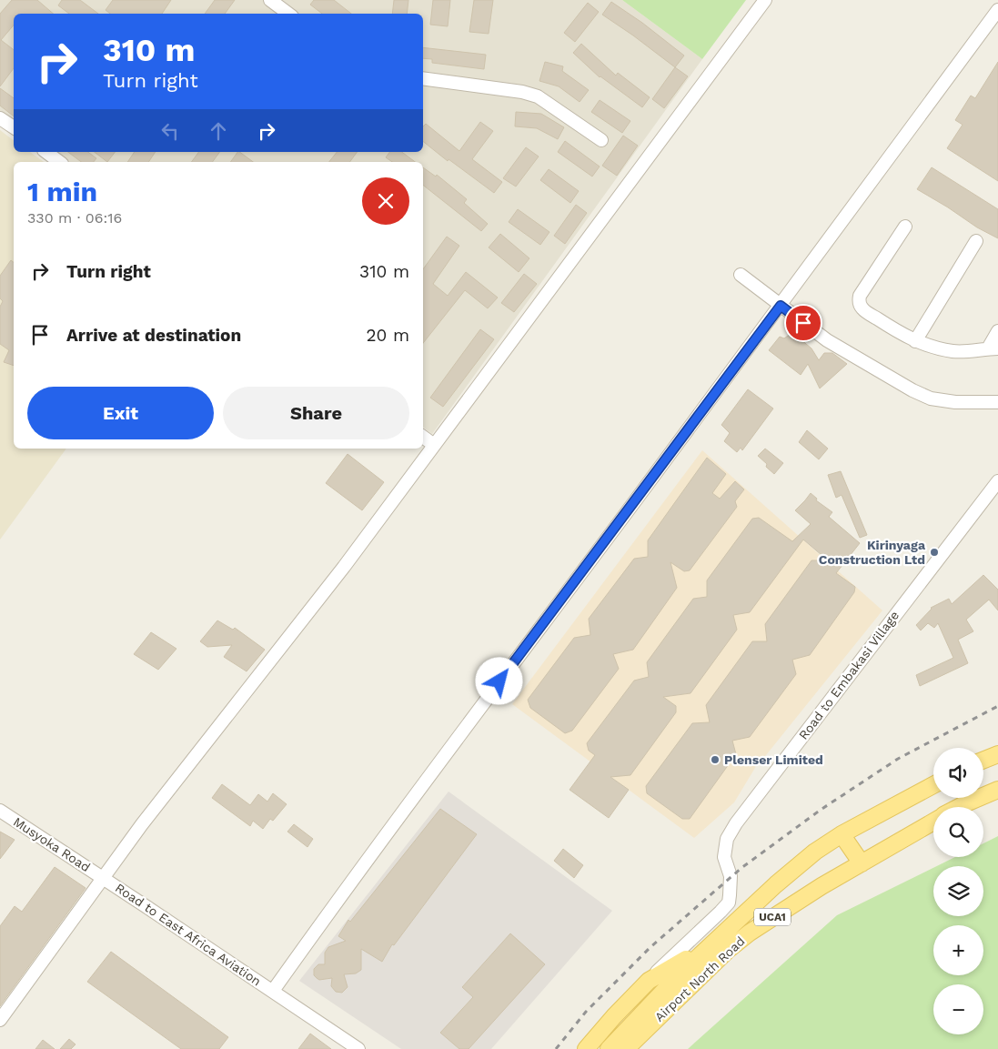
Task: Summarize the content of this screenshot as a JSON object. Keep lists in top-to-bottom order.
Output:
{
  "streets": {
    "main road": ["UCA1", "Airport North Road"],
    "street": ["Road to Embakasi Village", "Musyoka Road", "Road to East Africa Aviation"]
  },
  "crossings": [
    ["Road to Embakasi Village", "Airport North Road"],
    ["Musyoka Road", "Road to East Africa Aviation"]
  ],
  "places": ["Kirinyaga Construction Ltd", "Plenser Limited"],
  "page": {
    "turn": ["310 m", "Turn right"],
    "heading": ["1 min", "330 m · 06:16"],
    "list": [
      {
        "name": "Turn right",
        "value": "310 m"
      },
      {
        "name": "Arrive at destination",
        "value": "20 m"
      }
    ],
    "buttons": ["Exit", "Share"],
    "map_buttons": ["+", "−"]
  }
}
